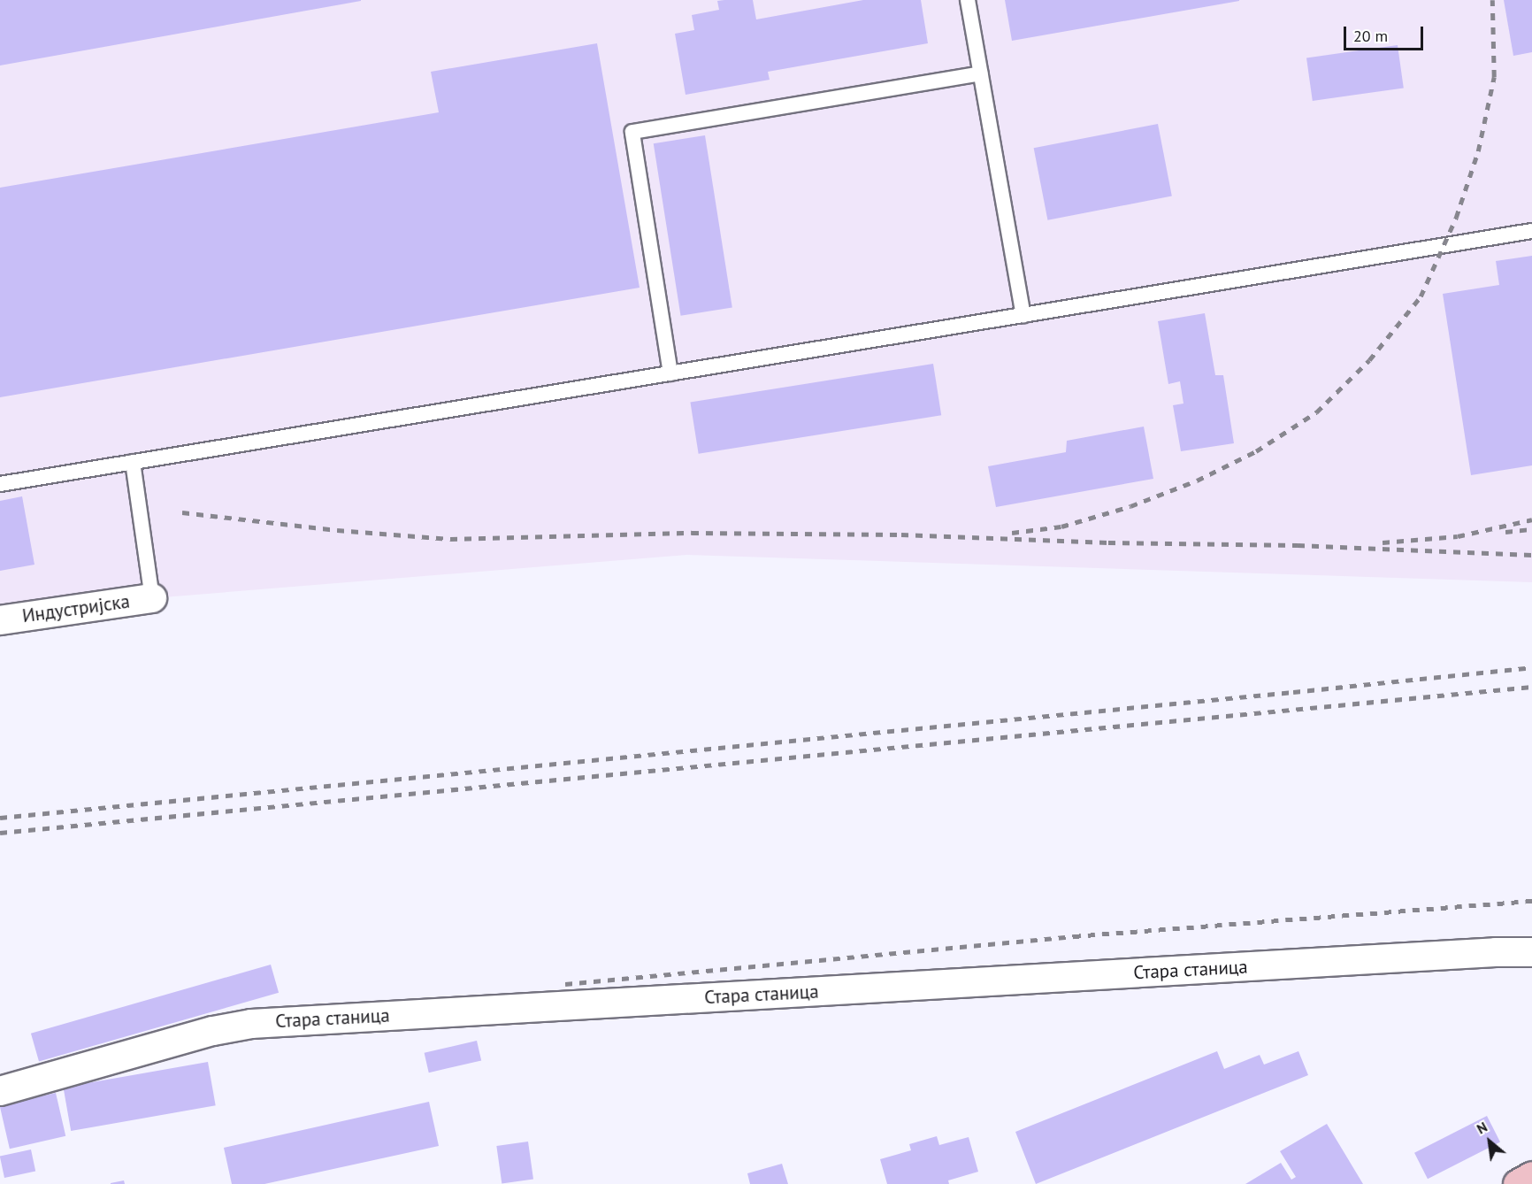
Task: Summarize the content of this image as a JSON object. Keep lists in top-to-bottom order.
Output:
{
  "streets": {
    "street": ["Индустријска", "Стара станица"]
  },
  "scale_bar": "20 m",
  "north": "top left"
}
